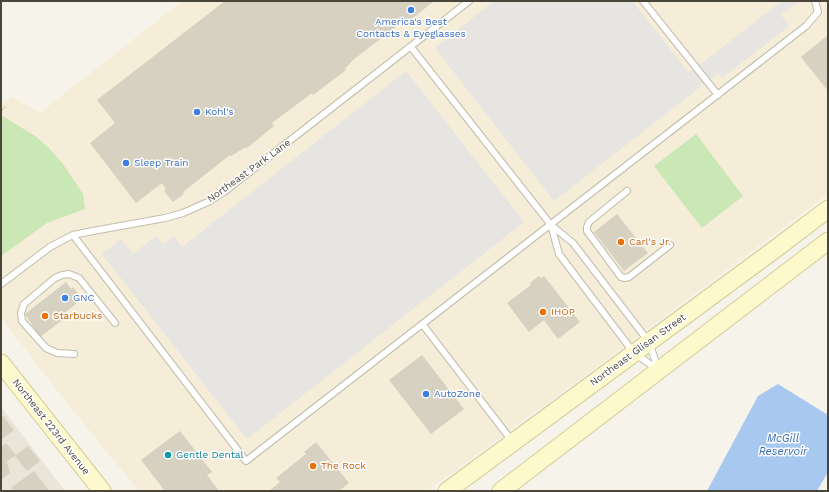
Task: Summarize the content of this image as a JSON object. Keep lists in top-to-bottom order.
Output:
{
  "streets": {
    "main road": ["Northeast Glisan Street", "Northeast 223rd Avenue"],
    "lane": ["Northeast Park Lane"]
  },
  "water": ["McGill Reservoir"],
  "places": [
    "America's Best Contacts & Eyeglasses",
    "Kohl's",
    "Sleep Train",
    "Carl's Jr.",
    "GNC",
    "IHOP",
    "Starbucks",
    "AutoZone",
    "Gentle Dental",
    "The Rock"
  ]
}
